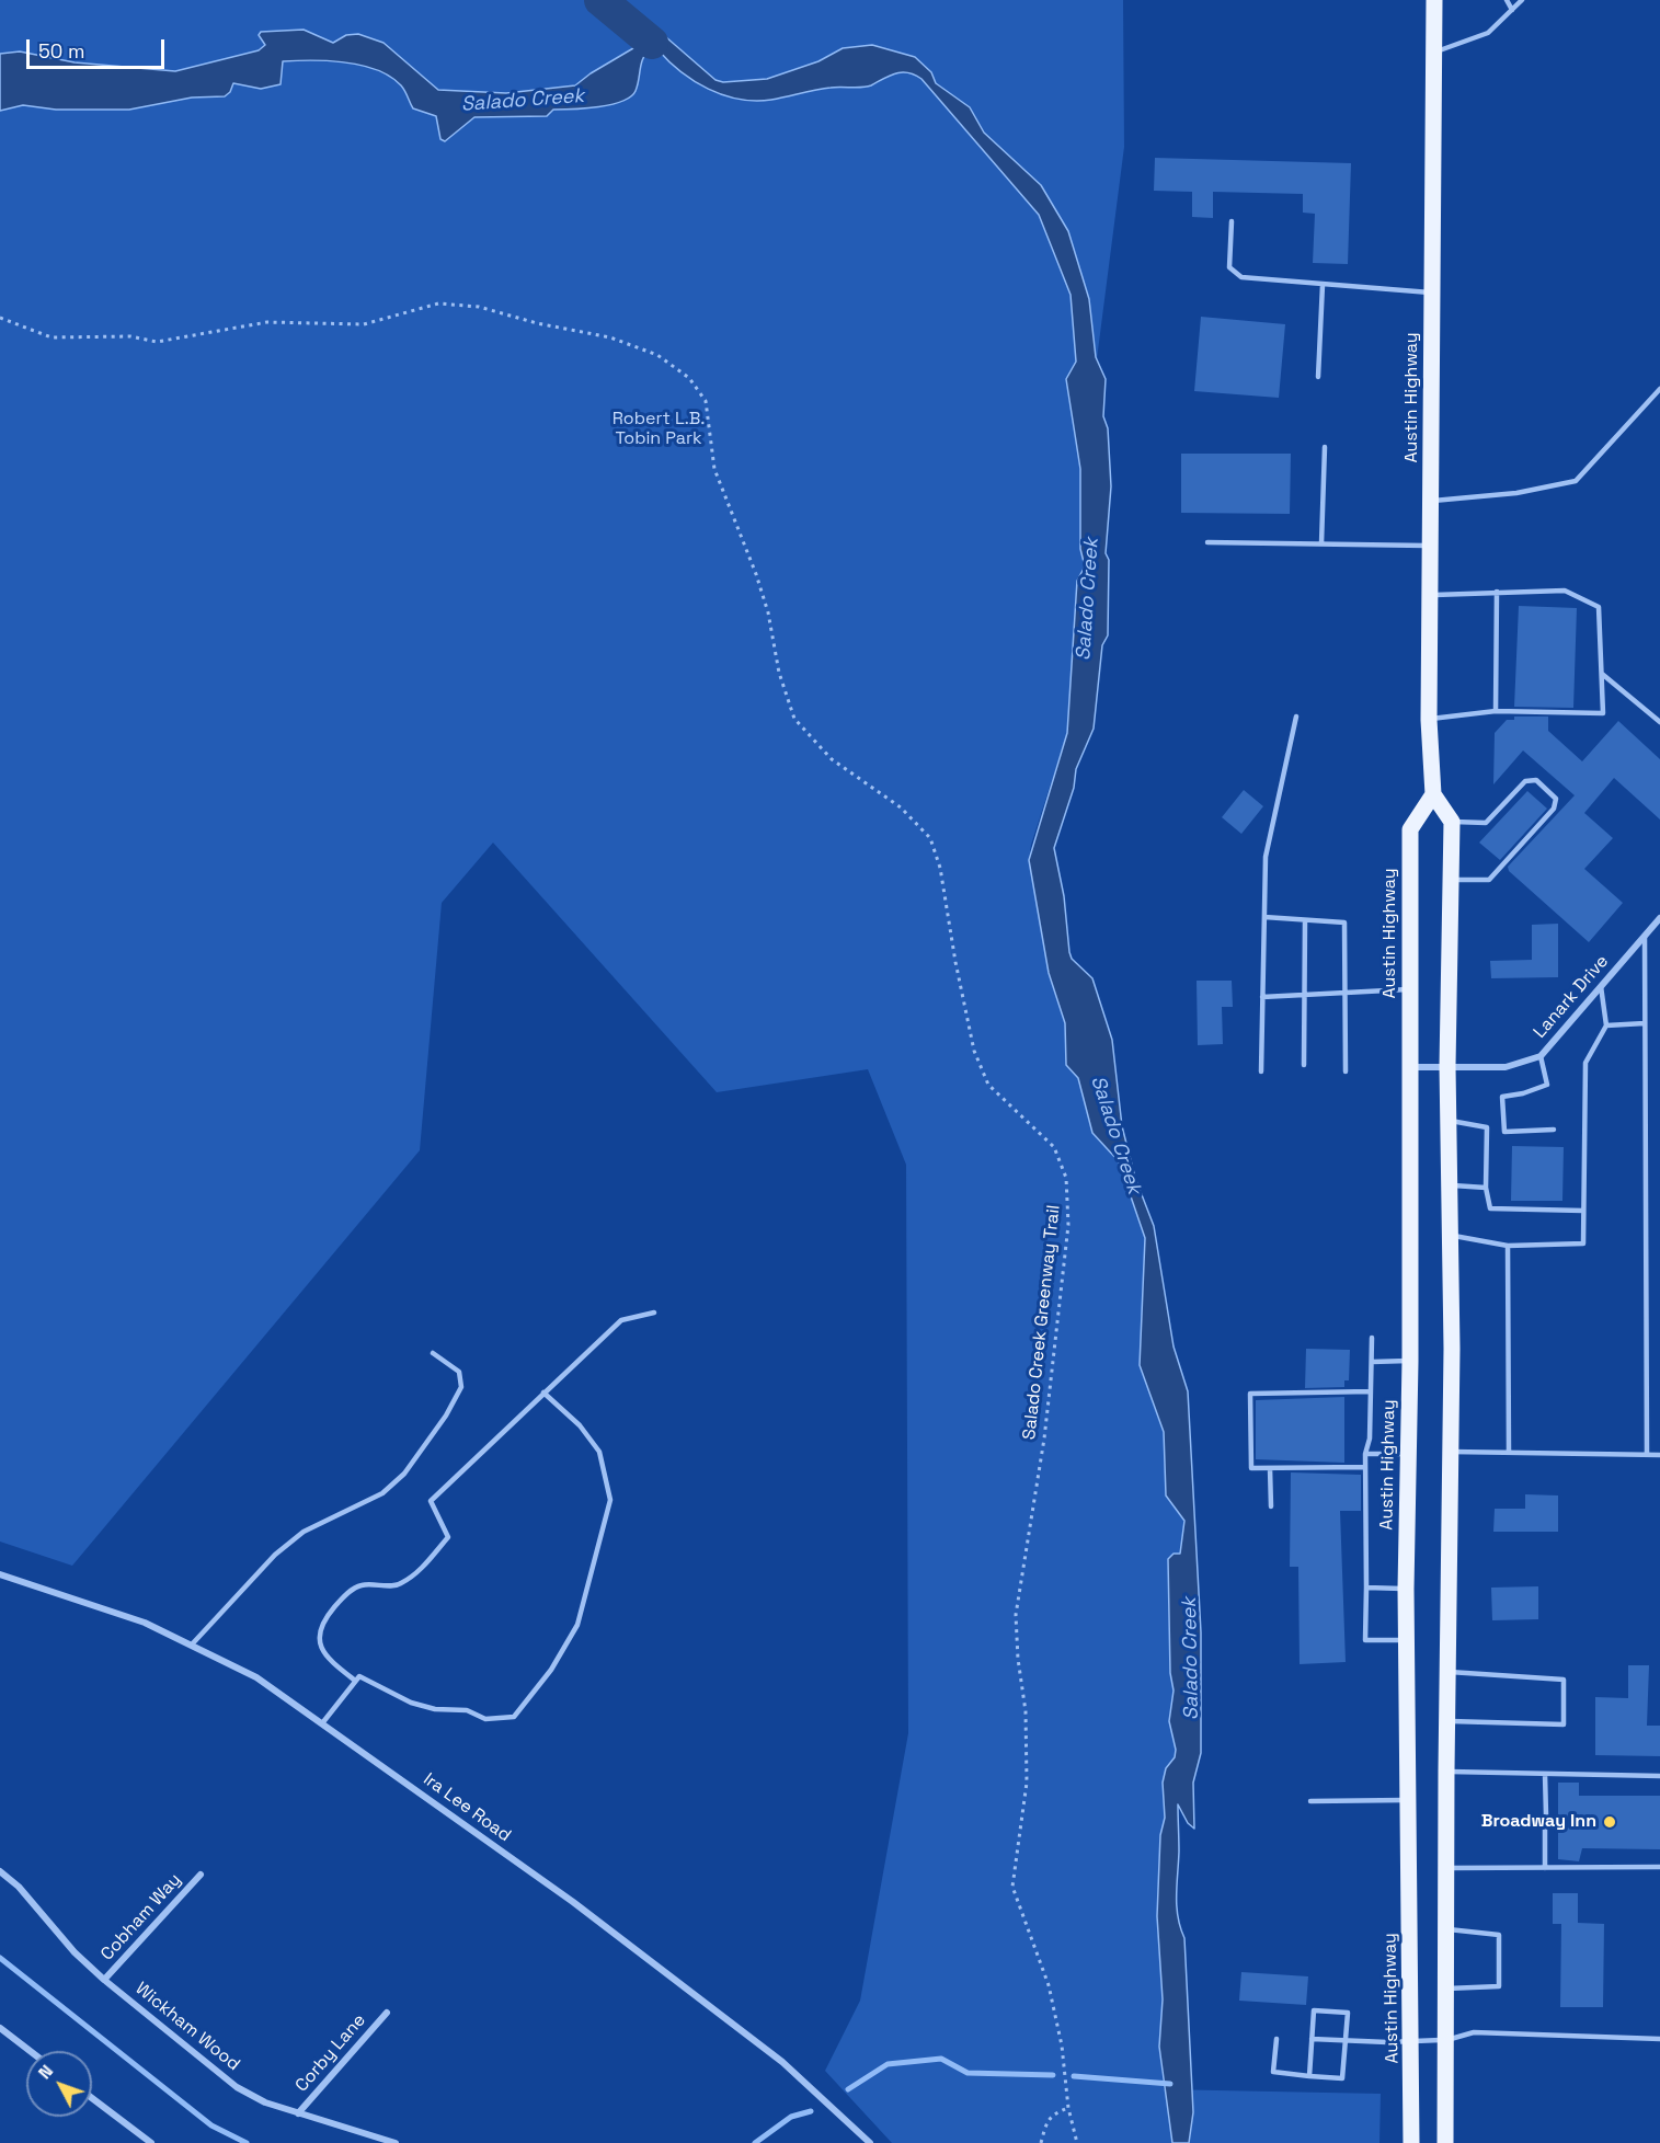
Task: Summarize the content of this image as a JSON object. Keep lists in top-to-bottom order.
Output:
{
  "streets": {
    "main road": ["Austin Highway"],
    "street": [
      "Lanark Drive",
      "Ira Lee Road",
      "Cobham Way",
      "Wickham Wood",
      "Corby Lane"
    ],
    "path": ["Salado Creek Greenway Trail"]
  },
  "crossings": [
    ["Austin Highway", "Lanark Drive"],
    ["Cobham Way", "Wickham Wood"],
    ["Wickham Wood", "Corby Lane"]
  ],
  "water": ["Salado Creek"],
  "parks": ["Robert L.B. Tobin Park"],
  "places": ["Broadway Inn"],
  "scale_bar": "50 m",
  "north": "top left"
}
